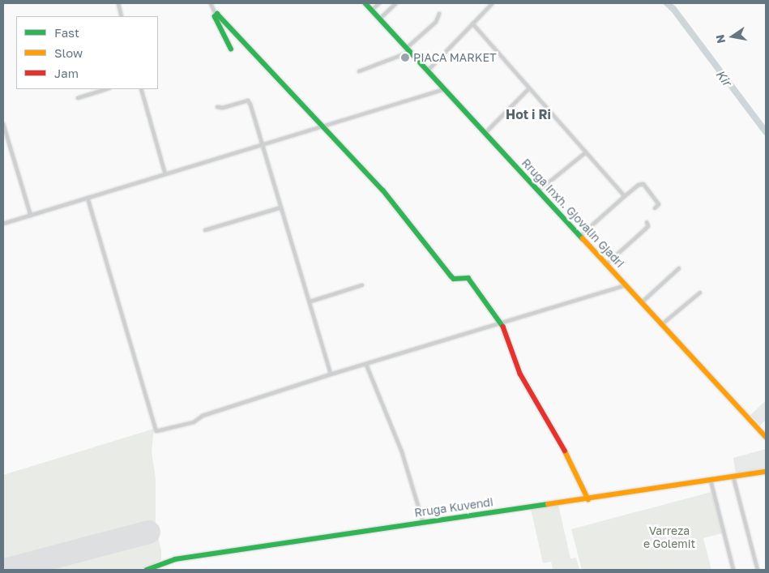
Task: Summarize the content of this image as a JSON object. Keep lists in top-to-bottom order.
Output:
{
  "streets": {
    "street": ["Rruga Inxh. Gjovalin Gjadri", "Rruga Kuvendi"]
  },
  "districts": ["Hot i Ri"],
  "water": ["Kir"],
  "parks": ["Varreza e Golemit"],
  "places": ["PIACA MARKET"],
  "legend": ["Fast", "Slow", "Jam"],
  "north": "left"
}
